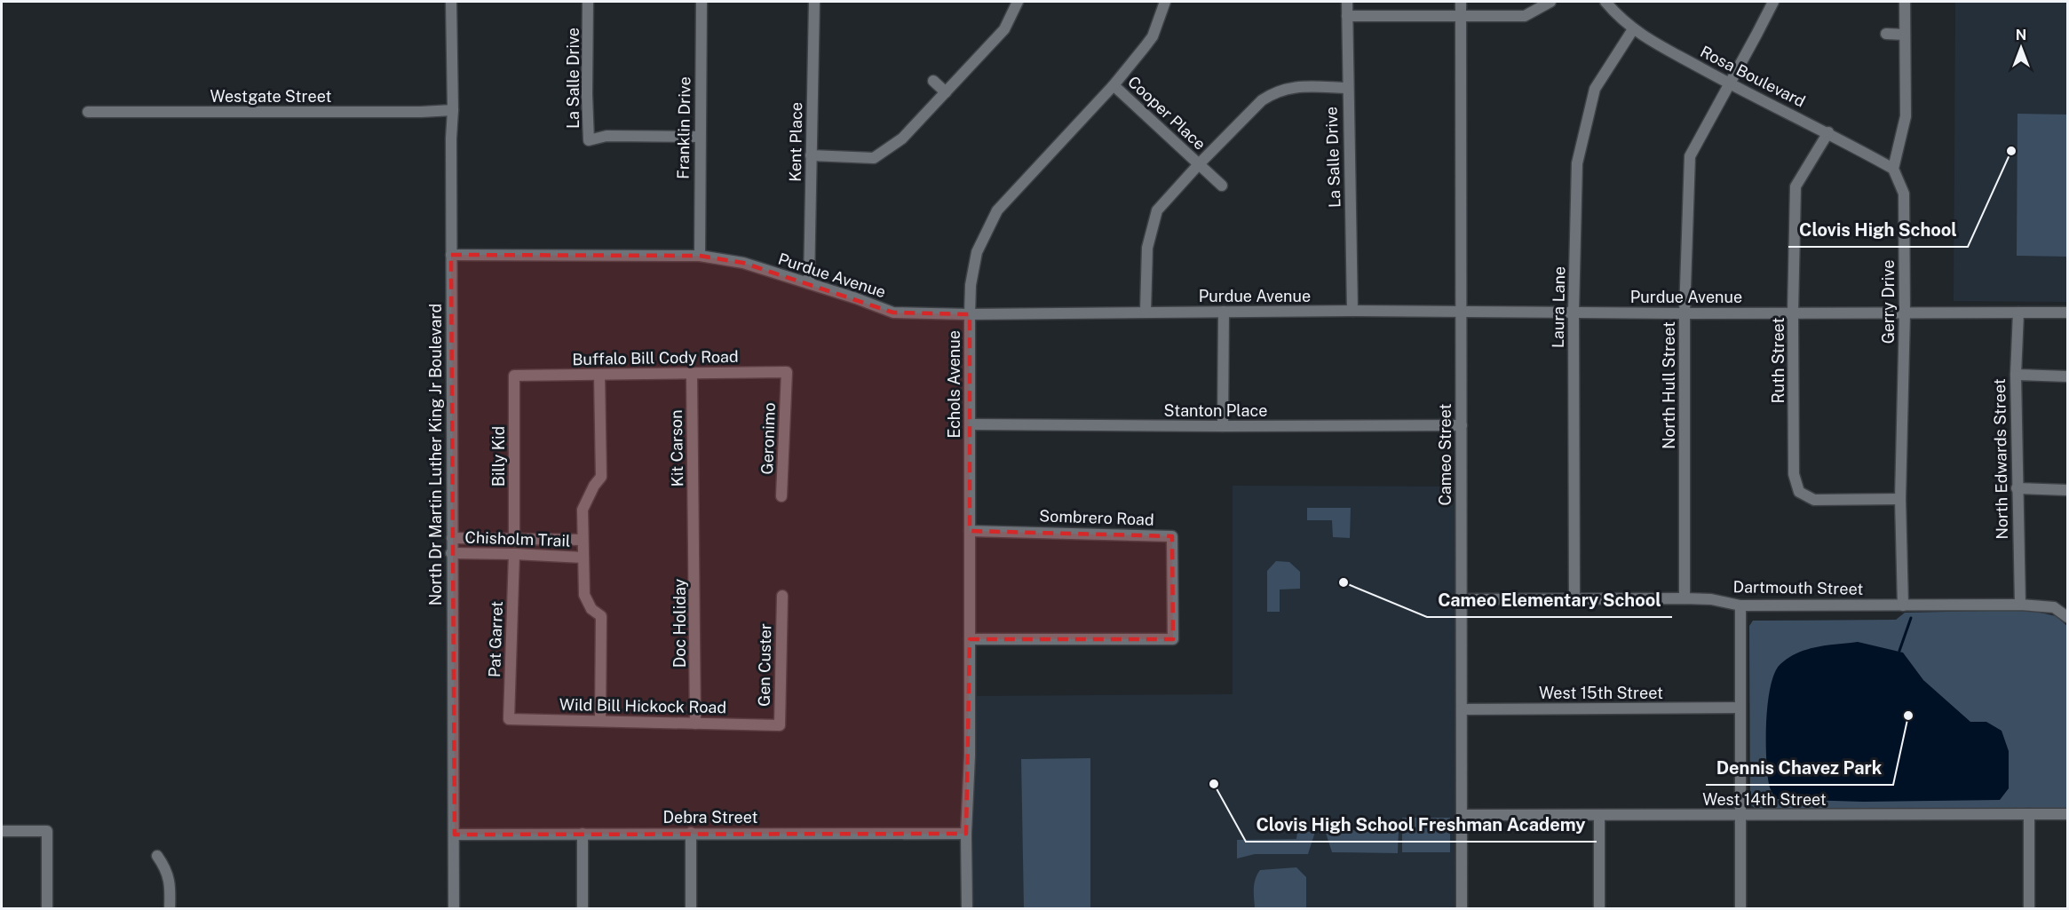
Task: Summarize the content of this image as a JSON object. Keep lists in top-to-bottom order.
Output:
{
  "streets": {
    "street": [
      "Rosa Boulevard",
      "La Salle Drive",
      "Westgate Street",
      "Cooper Place",
      "Franklin Drive",
      "Kent Place",
      "Purdue Avenue",
      "Gerry Drive",
      "Laura Lane",
      "Buffalo Bill Cody Road",
      "Ruth Street",
      "Echols Avenue",
      "North Hull Street",
      "Stanton Place",
      "Geronimo",
      "Kit Carson",
      "North Dr Martin Luther King Jr Boulevard",
      "Cameo Street",
      "Billy Kid",
      "North Edwards Street",
      "Sombrero Road",
      "Chisholm Trail",
      "Dartmouth Street",
      "Doc Holiday",
      "Pat Garret",
      "Gen Custer",
      "West 15th Street",
      "Wild Bill Hickock Road",
      "West 14th Street",
      "Debra Street"
    ]
  },
  "crossings": [
    ["Rosa Boulevard", "Gerry Drive"],
    ["Rosa Boulevard", "Laura Lane"],
    ["Rosa Boulevard", "Ruth Street"],
    ["Rosa Boulevard", "North Hull Street"],
    ["La Salle Drive", "Franklin Drive"],
    ["La Salle Drive", "Purdue Avenue"],
    ["Westgate Street", "North Dr Martin Luther King Jr Boulevard"],
    ["Cooper Place", "Echols Avenue"],
    ["Franklin Drive", "Purdue Avenue"],
    ["Kent Place", "Purdue Avenue"],
    ["Purdue Avenue", "Gerry Drive"],
    ["Purdue Avenue", "Laura Lane"],
    ["Purdue Avenue", "Ruth Street"],
    ["Purdue Avenue", "Echols Avenue"],
    ["Purdue Avenue", "North Hull Street"],
    ["Purdue Avenue", "North Dr Martin Luther King Jr Boulevard"],
    ["Purdue Avenue", "Cameo Street"],
    ["Purdue Avenue", "North Edwards Street"],
    ["Gerry Drive", "Ruth Street"],
    ["Gerry Drive", "Dartmouth Street"],
    ["Laura Lane", "Dartmouth Street"],
    ["Buffalo Bill Cody Road", "Geronimo"],
    ["Buffalo Bill Cody Road", "Kit Carson"],
    ["Buffalo Bill Cody Road", "Billy Kid"],
    ["Echols Avenue", "Stanton Place"],
    ["Echols Avenue", "Sombrero Road"],
    ["Echols Avenue", "Debra Street"],
    ["North Hull Street", "Dartmouth Street"],
    ["Stanton Place", "Cameo Street"],
    ["Kit Carson", "Doc Holiday"],
    ["North Dr Martin Luther King Jr Boulevard", "Chisholm Trail"],
    ["North Dr Martin Luther King Jr Boulevard", "Debra Street"],
    ["Cameo Street", "Dartmouth Street"],
    ["Cameo Street", "West 15th Street"],
    ["Cameo Street", "West 14th Street"],
    ["Billy Kid", "Chisholm Trail"],
    ["North Edwards Street", "Dartmouth Street"],
    ["Chisholm Trail", "Pat Garret"],
    ["Doc Holiday", "Wild Bill Hickock Road"],
    ["Pat Garret", "Wild Bill Hickock Road"],
    ["Gen Custer", "Wild Bill Hickock Road"]
  ],
  "places": [
    "Clovis High School",
    "Cameo Elementary School",
    "Dennis Chavez Park",
    "Clovis High School Freshman Academy"
  ],
  "north": "top"
}
